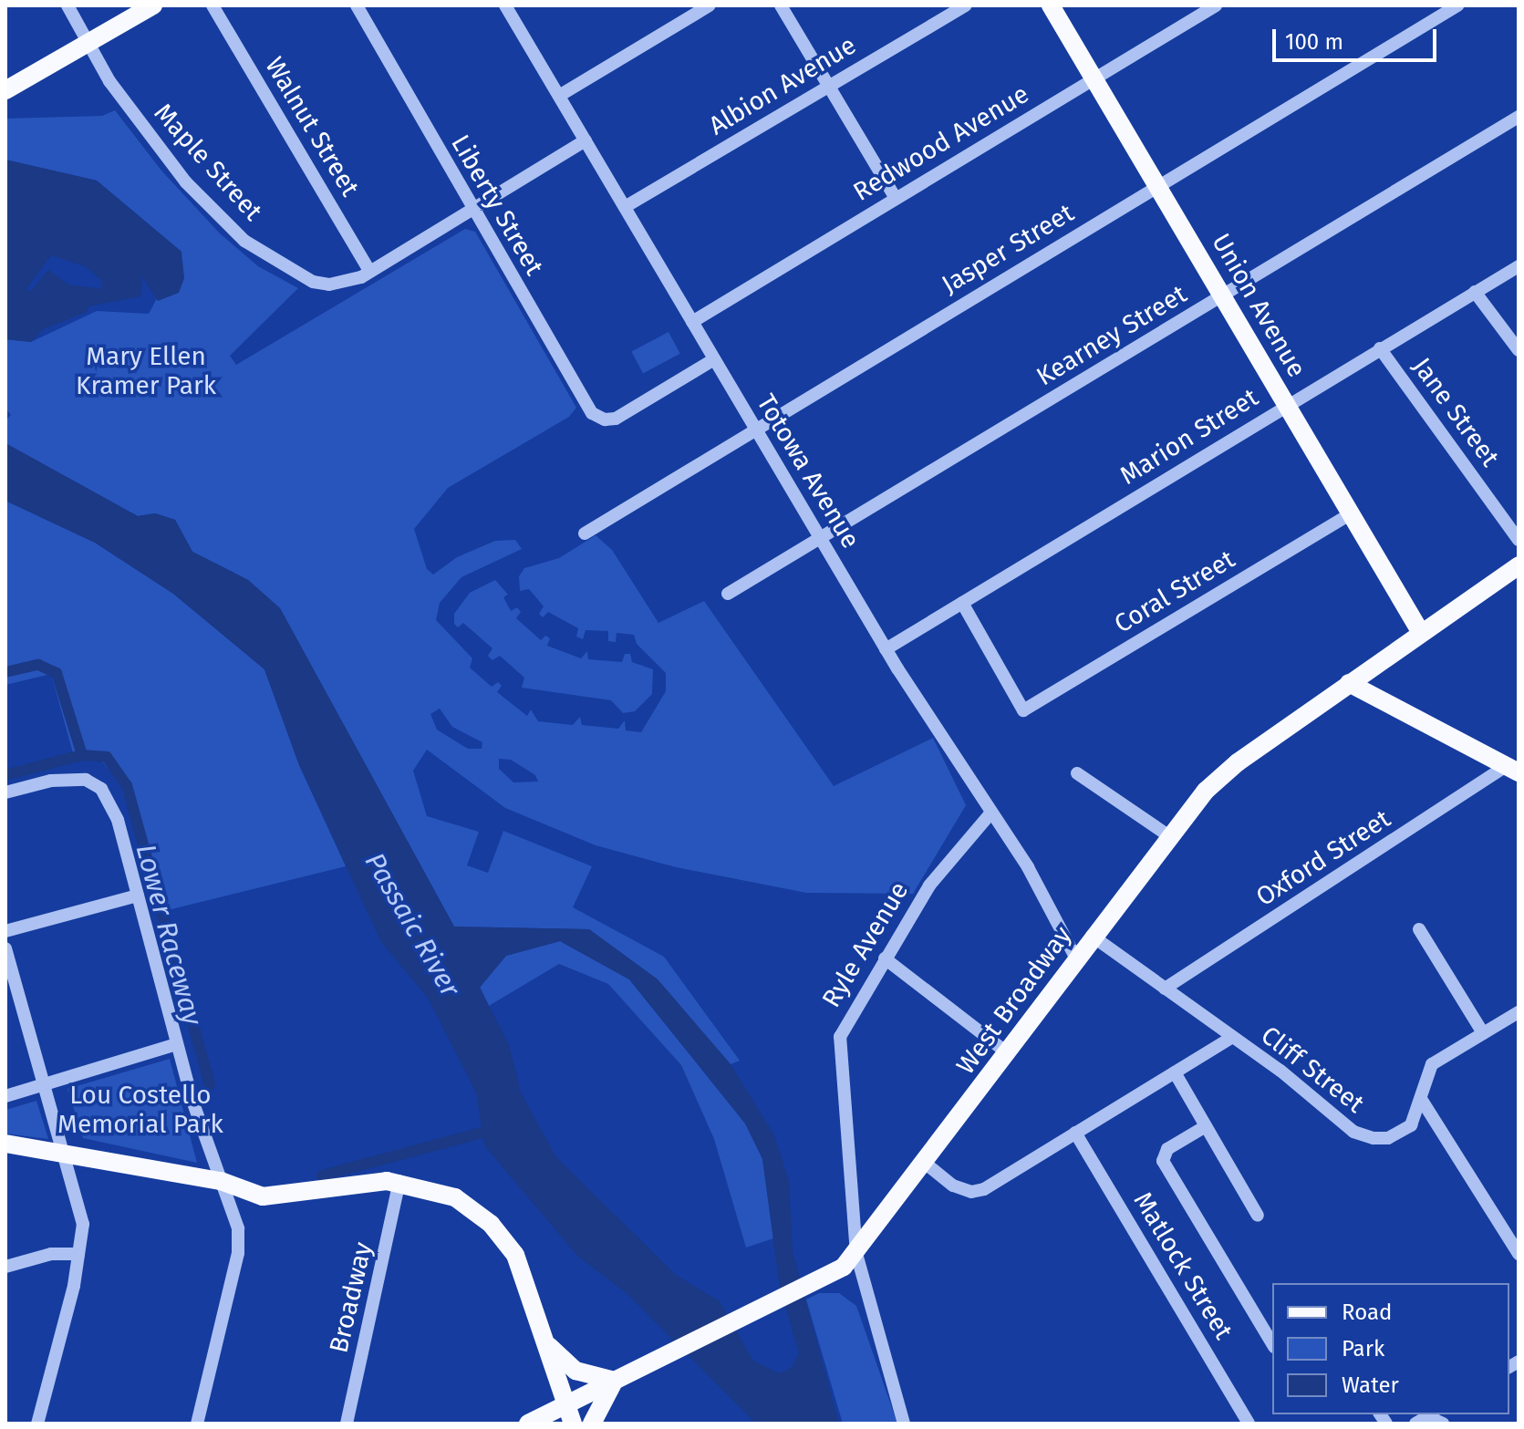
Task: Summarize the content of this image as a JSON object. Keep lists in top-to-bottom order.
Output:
{
  "streets": {
    "main road": ["Union Avenue", "West Broadway"],
    "street": [
      "Albion Avenue",
      "Walnut Street",
      "Redwood Avenue",
      "Maple Street",
      "Liberty Street",
      "Jasper Street",
      "Kearney Street",
      "Jane Street",
      "Marion Street",
      "Totowa Avenue",
      "Coral Street",
      "Oxford Street",
      "Ryle Avenue",
      "Cliff Street",
      "Matlock Street",
      "Broadway"
    ]
  },
  "crossings": [
    ["Albion Avenue", "Totowa Avenue"],
    ["Walnut Street", "Maple Street"],
    ["Redwood Avenue", "Union Avenue"],
    ["Redwood Avenue", "Totowa Avenue"],
    ["Maple Street", "Liberty Street"],
    ["Maple Street", "Totowa Avenue"],
    ["Liberty Street", "Totowa Avenue"],
    ["Jasper Street", "Union Avenue"],
    ["Jasper Street", "Totowa Avenue"],
    ["Union Avenue", "Kearney Street"],
    ["Union Avenue", "Marion Street"],
    ["Union Avenue", "Coral Street"],
    ["Union Avenue", "West Broadway"],
    ["Kearney Street", "Totowa Avenue"],
    ["Jane Street", "Marion Street"],
    ["Marion Street", "Totowa Avenue"],
    ["Marion Street", "Coral Street"],
    ["Totowa Avenue", "Ryle Avenue"],
    ["Totowa Avenue", "West Broadway"],
    ["Oxford Street", "Cliff Street"],
    ["Ryle Avenue", "West Broadway"],
    ["West Broadway", "Cliff Street"]
  ],
  "water": ["Passaic River", "Lower Raceway"],
  "parks": ["Mary Ellen Kramer Park", "Lou Costello Memorial Park"],
  "legend": ["Road", "Park", "Water"],
  "scale_bar": "100 m"
}
